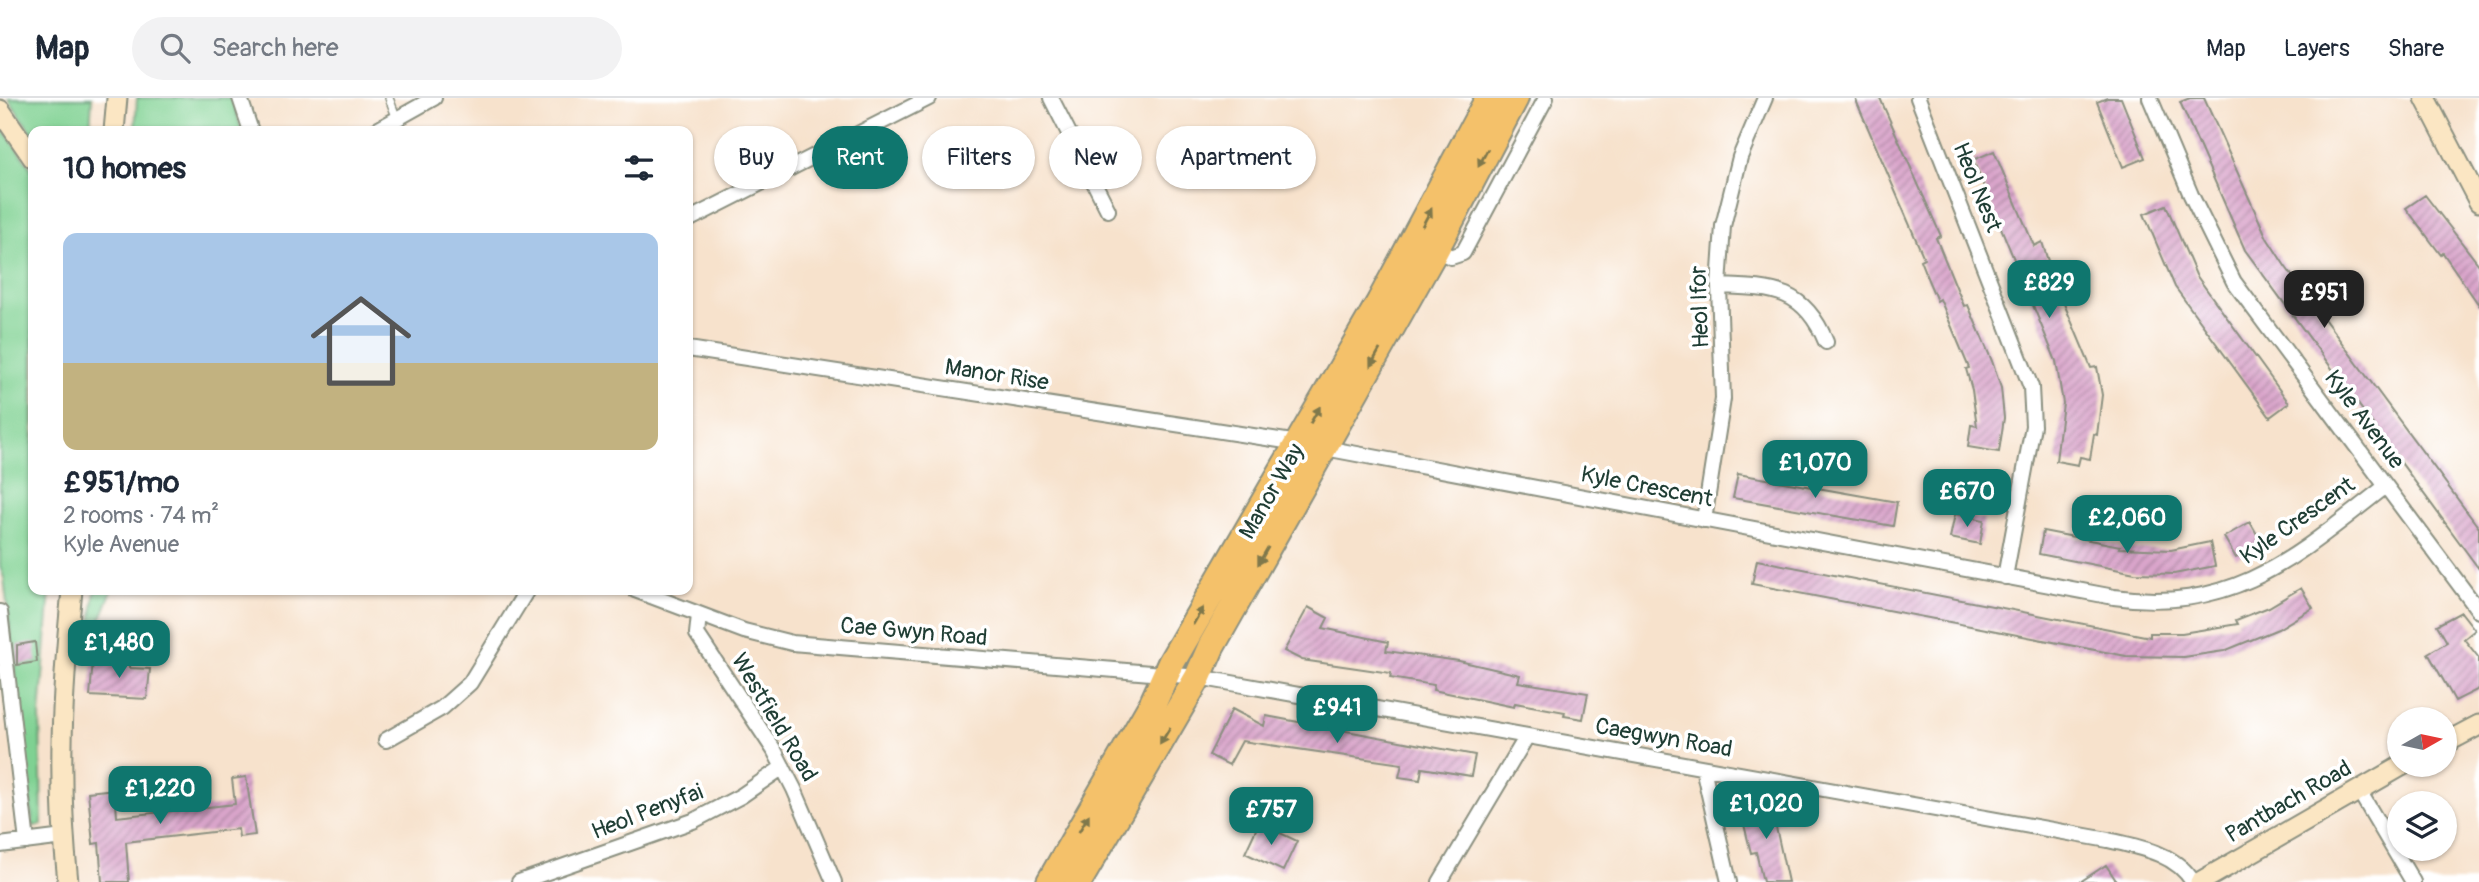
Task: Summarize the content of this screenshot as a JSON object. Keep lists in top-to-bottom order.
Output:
{
  "streets": {
    "highway": ["Manor Way"],
    "street": [
      "Heol Nest",
      "Heol Ifor",
      "Manor Rise",
      "Kyle Avenue",
      "Kyle Crescent",
      "Cae Gwyn Road",
      "Westfield Road",
      "Caegwyn Road",
      "Pantbach Road",
      "Heol Penyfai"
    ]
  },
  "crossings": [
    ["Heol Nest", "Kyle Crescent"],
    ["Heol Ifor", "Kyle Crescent"],
    ["Manor Rise", "Kyle Crescent"],
    ["Manor Rise", "Manor Way"],
    ["Kyle Avenue", "Kyle Crescent"],
    ["Kyle Crescent", "Manor Way"],
    ["Manor Way", "Cae Gwyn Road"],
    ["Manor Way", "Caegwyn Road"],
    ["Cae Gwyn Road", "Westfield Road"],
    ["Cae Gwyn Road", "Caegwyn Road"],
    ["Westfield Road", "Heol Penyfai"]
  ],
  "north": "right",
  "page": {
    "header": "Map",
    "search": "Search here",
    "nav": ["Map", "Layers", "Share"],
    "chip": [
      "Buy",
      "Rent",
      "Filters",
      "New",
      "Apartment"
    ],
    "heading": "10 homes",
    "list": [
      {
        "name": "£951/mo",
        "note": "2 rooms · 74 m² · Kyle Avenue"
      }
    ],
    "price": [
      "£829",
      "£951",
      "£1,070",
      "£670",
      "£2,060",
      "£1,480",
      "£941",
      "£1,220",
      "£1,020",
      "£757"
    ]
  }
}
